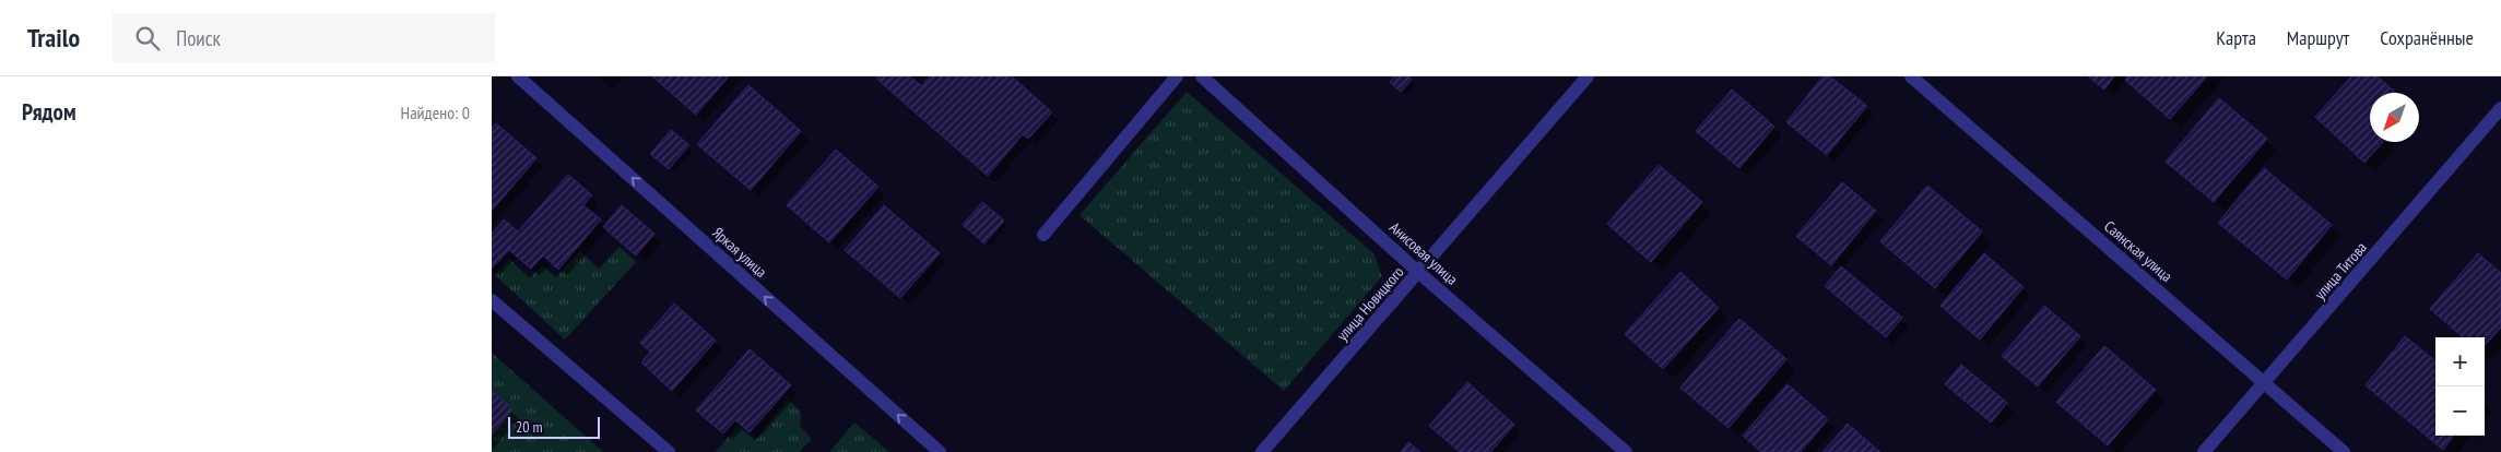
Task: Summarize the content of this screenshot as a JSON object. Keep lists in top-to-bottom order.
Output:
{
  "streets": {
    "street": [
      "Саянская улица",
      "Яркая улица",
      "Анисовая улица",
      "улица Титова",
      "улица Новицкого"
    ]
  },
  "crossings": [
    ["Саянская улица", "улица Титова"],
    ["Анисовая улица", "улица Новицкого"]
  ],
  "one_way": ["Яркая улица"],
  "scale_bar": "20 m",
  "north": "bottom left",
  "page": {
    "header": "Trailo",
    "search": "Поиск",
    "nav": ["Карта", "Маршрут", "Сохранённые"],
    "heading": ["Рядом", "Найдено: 0"],
    "map_buttons": ["+", "−"],
    "scale": "20 m"
  }
}
